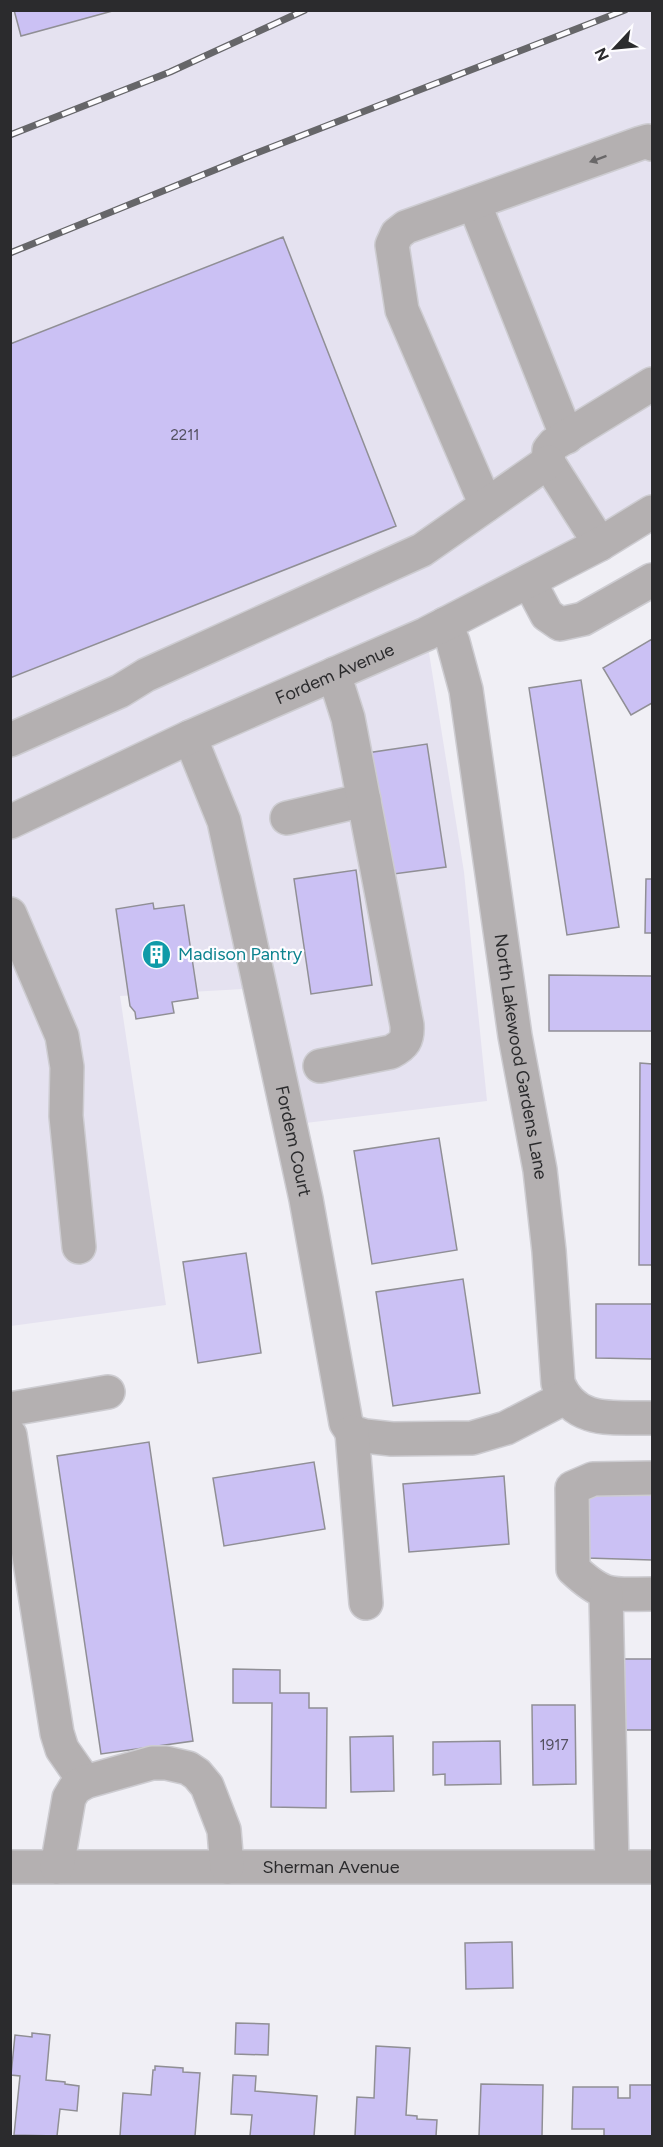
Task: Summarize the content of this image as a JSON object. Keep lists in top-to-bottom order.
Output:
{
  "streets": {
    "street": [
      "Fordem Avenue",
      "North Lakewood Gardens Lane",
      "Fordem Court",
      "Sherman Avenue"
    ]
  },
  "crossings": [
    ["Fordem Avenue", "North Lakewood Gardens Lane"],
    ["Fordem Avenue", "Fordem Court"]
  ],
  "places": {
    "building": ["Madison Pantry"]
  },
  "house_numbers": ["2211", "1917"],
  "north": "bottom left"
}
